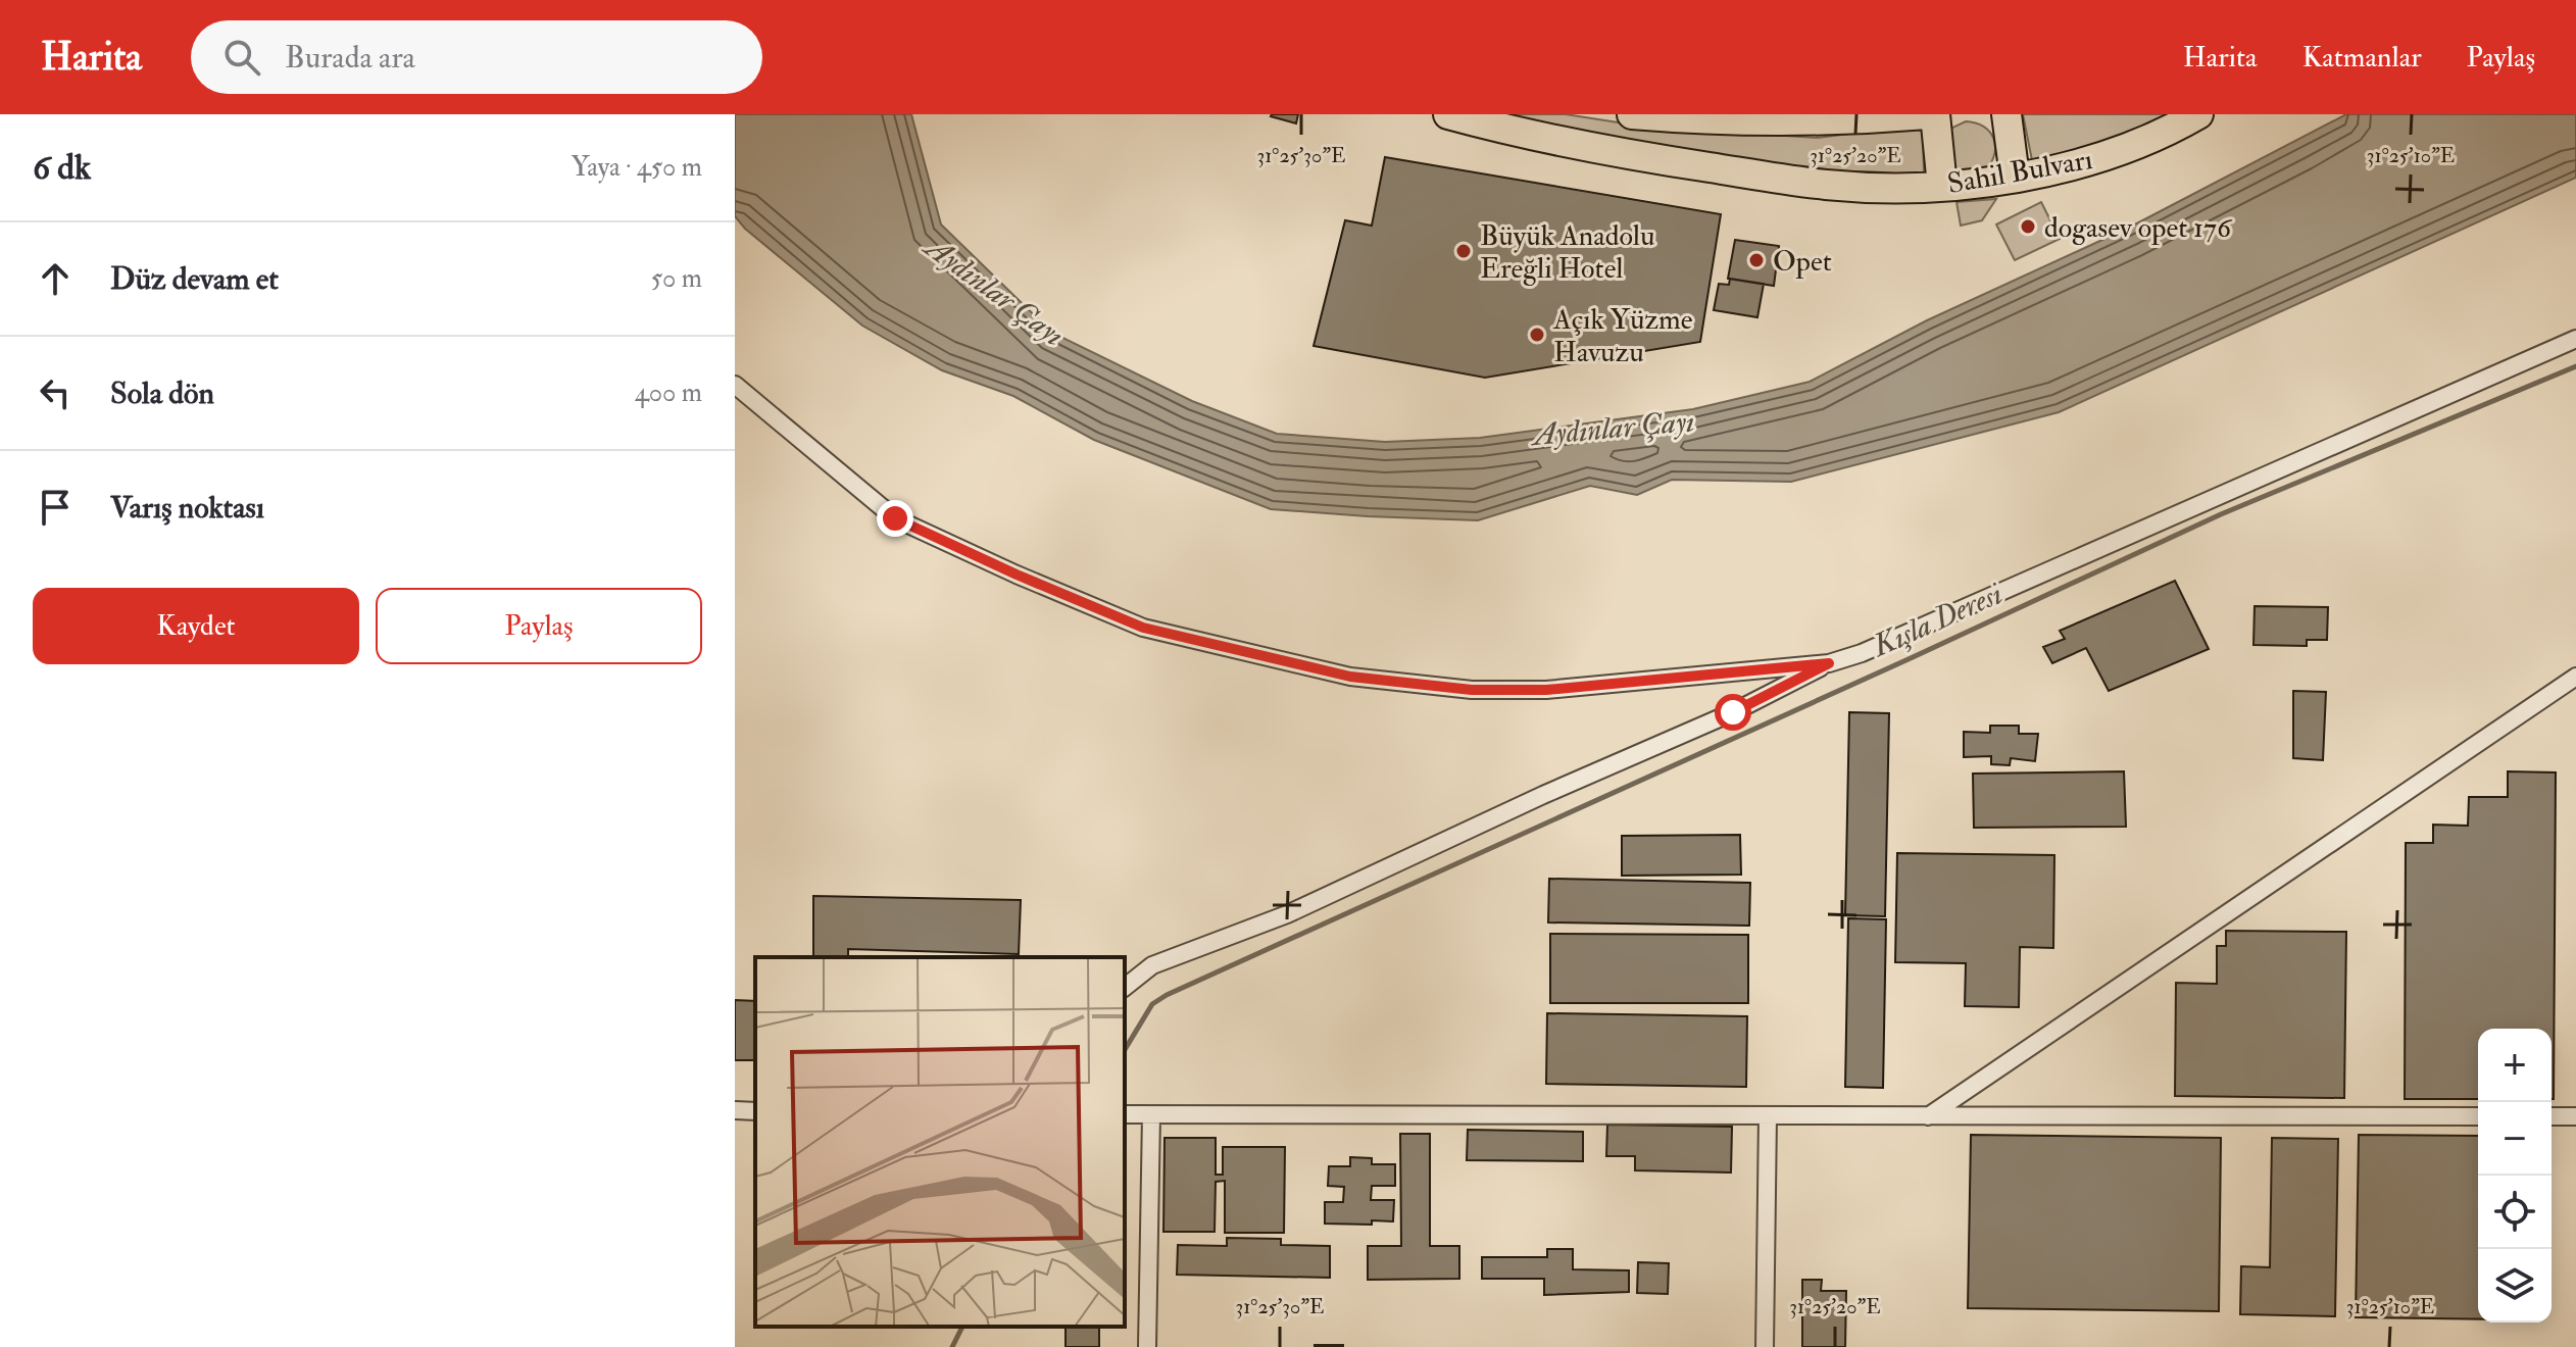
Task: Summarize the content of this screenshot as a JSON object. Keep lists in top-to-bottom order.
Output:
{
  "streets": {
    "highway": ["Sahil Bulvarı"]
  },
  "water": ["Aydınlar Çayı", "Kışla Deresi"],
  "places": [
    "dogasev opet 176",
    "Büyük Anadolu Ereğli Hotel",
    "Opet",
    "Açık Yüzme Havuzu"
  ],
  "page": {
    "header": "Harita",
    "search": "Burada ara",
    "nav": ["Harita", "Katmanlar", "Paylaş"],
    "heading": ["6 dk", "Yaya · 450 m"],
    "list": [
      ["Düz devam et", "50 m"],
      ["Sola dön", "400 m"],
      "Varış noktası"
    ],
    "buttons": ["Kaydet", "Paylaş"],
    "map_buttons": ["+", "−"]
  },
  "coordinates": ["31°25'30\"E", "31°25'20\"E", "31°25'10\"E"]
}
